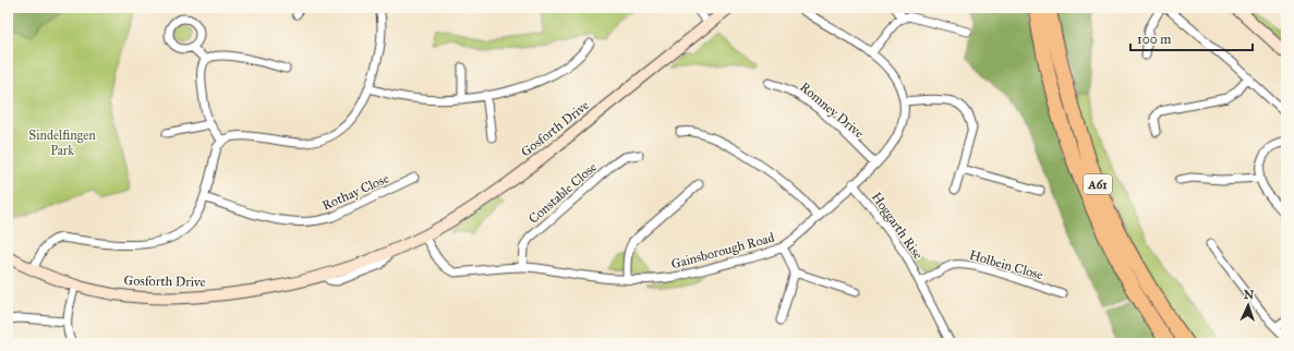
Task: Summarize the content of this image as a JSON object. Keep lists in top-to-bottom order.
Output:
{
  "streets": {
    "highway": ["A61"],
    "street": [
      "Romney Drive",
      "Gosforth Drive",
      "Rothay Close",
      "Constable Close",
      "Hoggarth Rise",
      "Gainsborough Road",
      "Holbein Close"
    ]
  },
  "crossings": [
    ["Romney Drive", "Gainsborough Road"],
    ["Gosforth Drive", "Gainsborough Road"],
    ["Constable Close", "Gainsborough Road"],
    ["Hoggarth Rise", "Gainsborough Road"],
    ["Hoggarth Rise", "Holbein Close"]
  ],
  "parks": ["Sindelfingen Park"],
  "scale_bar": "100 m",
  "north": "top"
}
